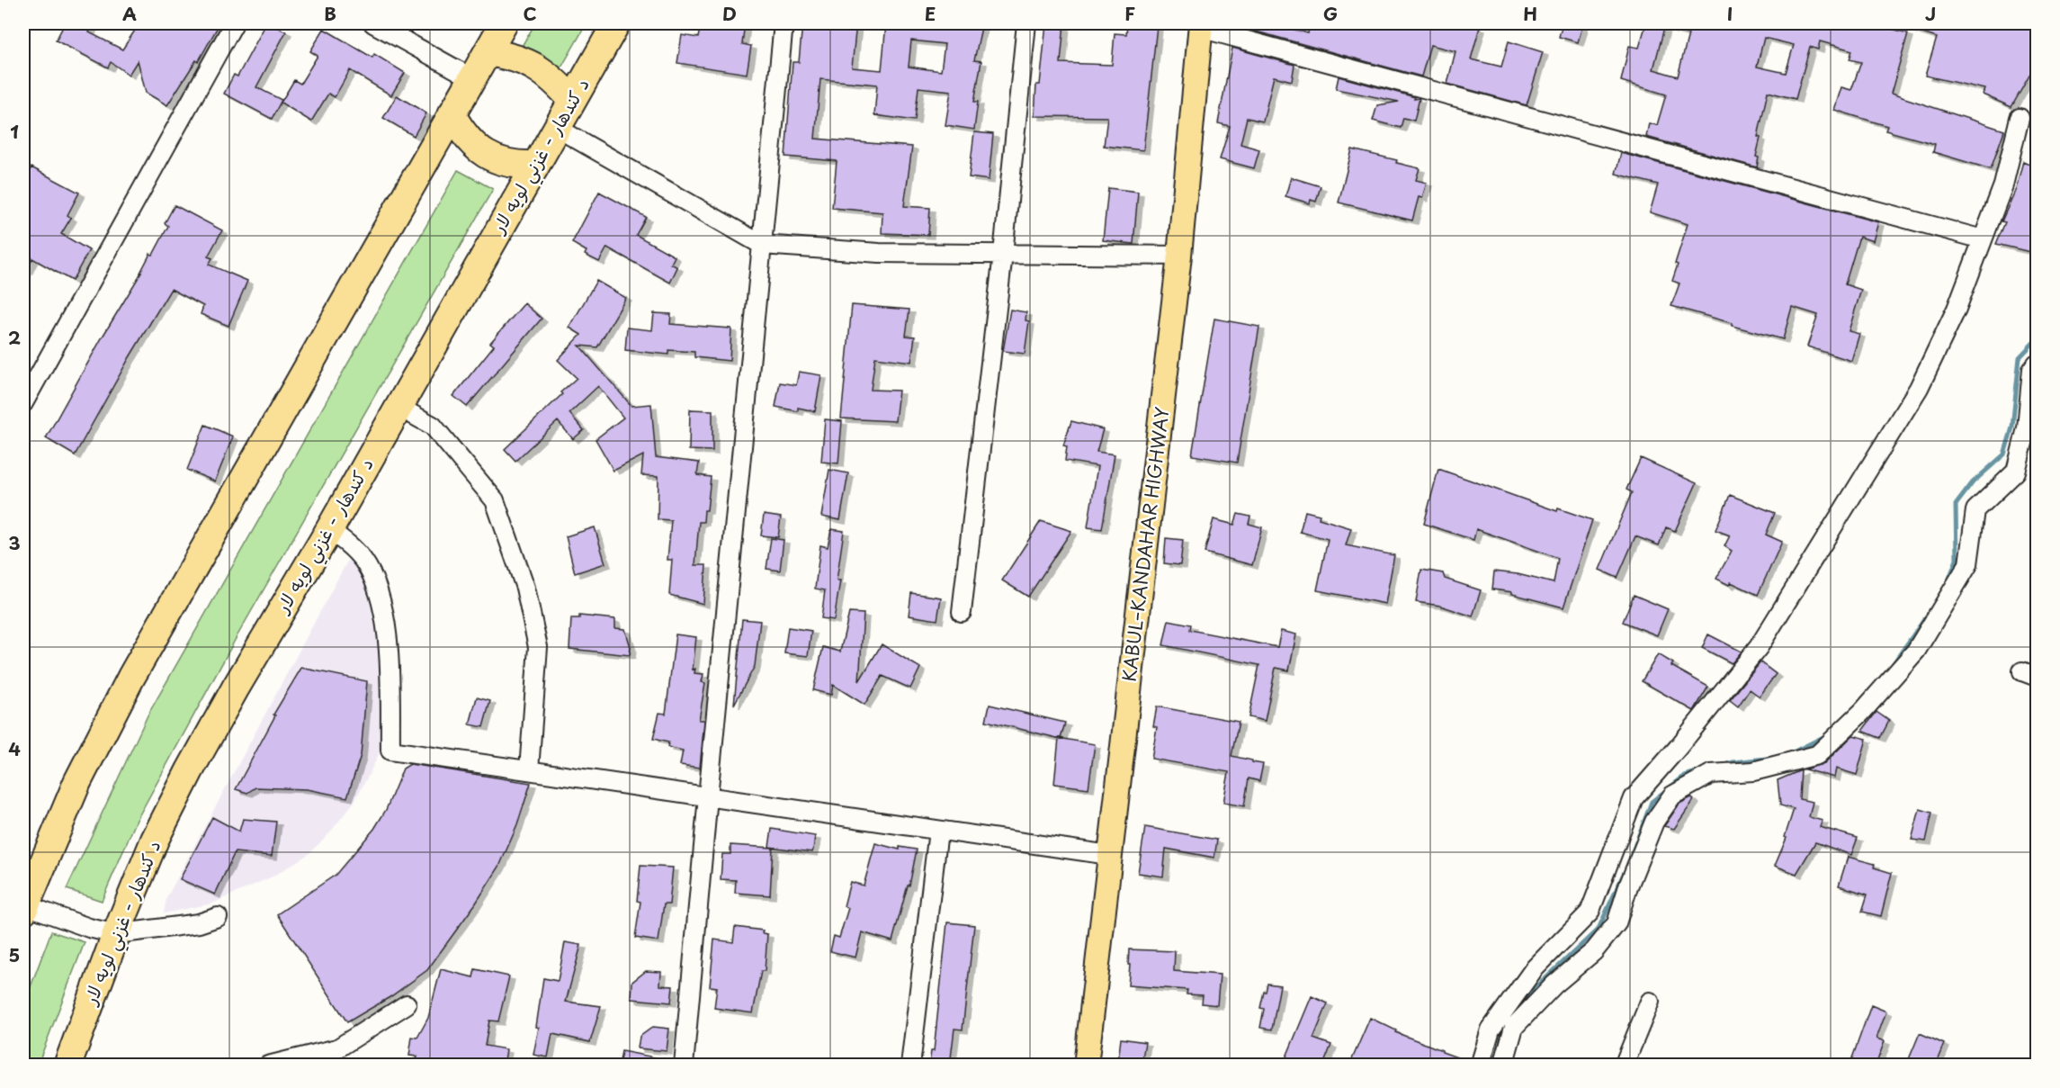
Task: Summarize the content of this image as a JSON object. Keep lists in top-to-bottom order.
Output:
{
  "streets": {
    "highway": ["د کندهار - غزني لويه لار"],
    "main road": ["KABUL–KANDAHAR HIGHWAY"]
  },
  "grid": {
    "columns": [
      "A",
      "B",
      "C",
      "D",
      "E",
      "F",
      "G",
      "H",
      "I",
      "J"
    ],
    "rows": [
      "1",
      "2",
      "3",
      "4",
      "5"
    ]
  }
}
